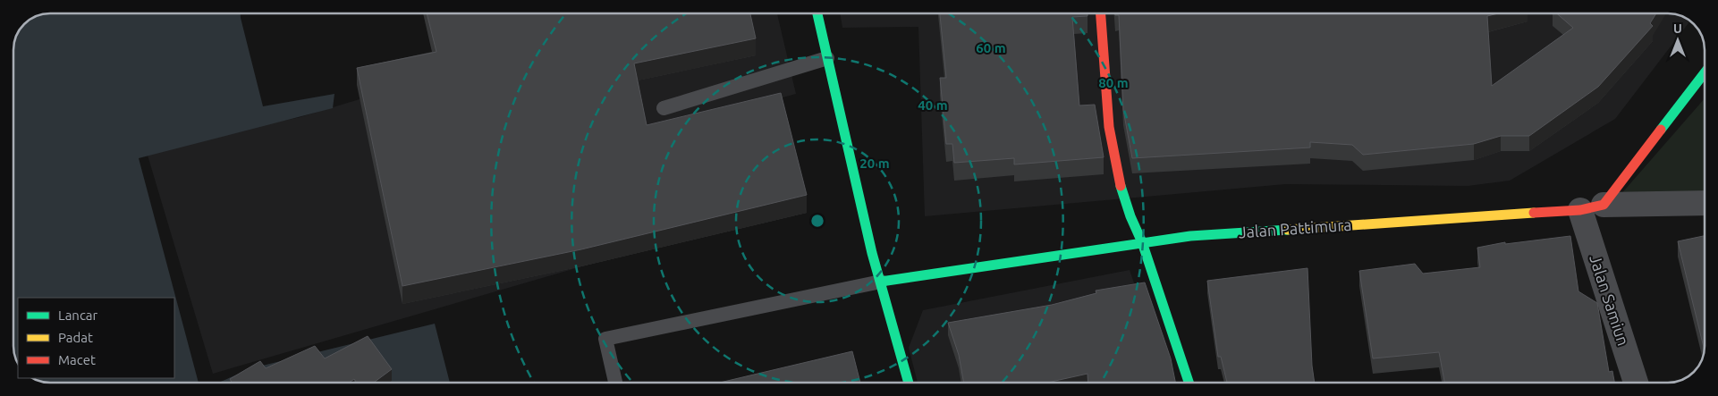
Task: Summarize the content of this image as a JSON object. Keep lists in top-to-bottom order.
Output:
{
  "streets": {
    "street": ["Jalan Pattimura", "Jalan Samiun"]
  },
  "crossings": [
    ["Jalan Pattimura", "Jalan Samiun"]
  ],
  "legend": ["Lancar", "Padat", "Macet"],
  "north": "top",
  "rings": [
    "60 m",
    "80 m",
    "40 m",
    "20 m"
  ]
}
